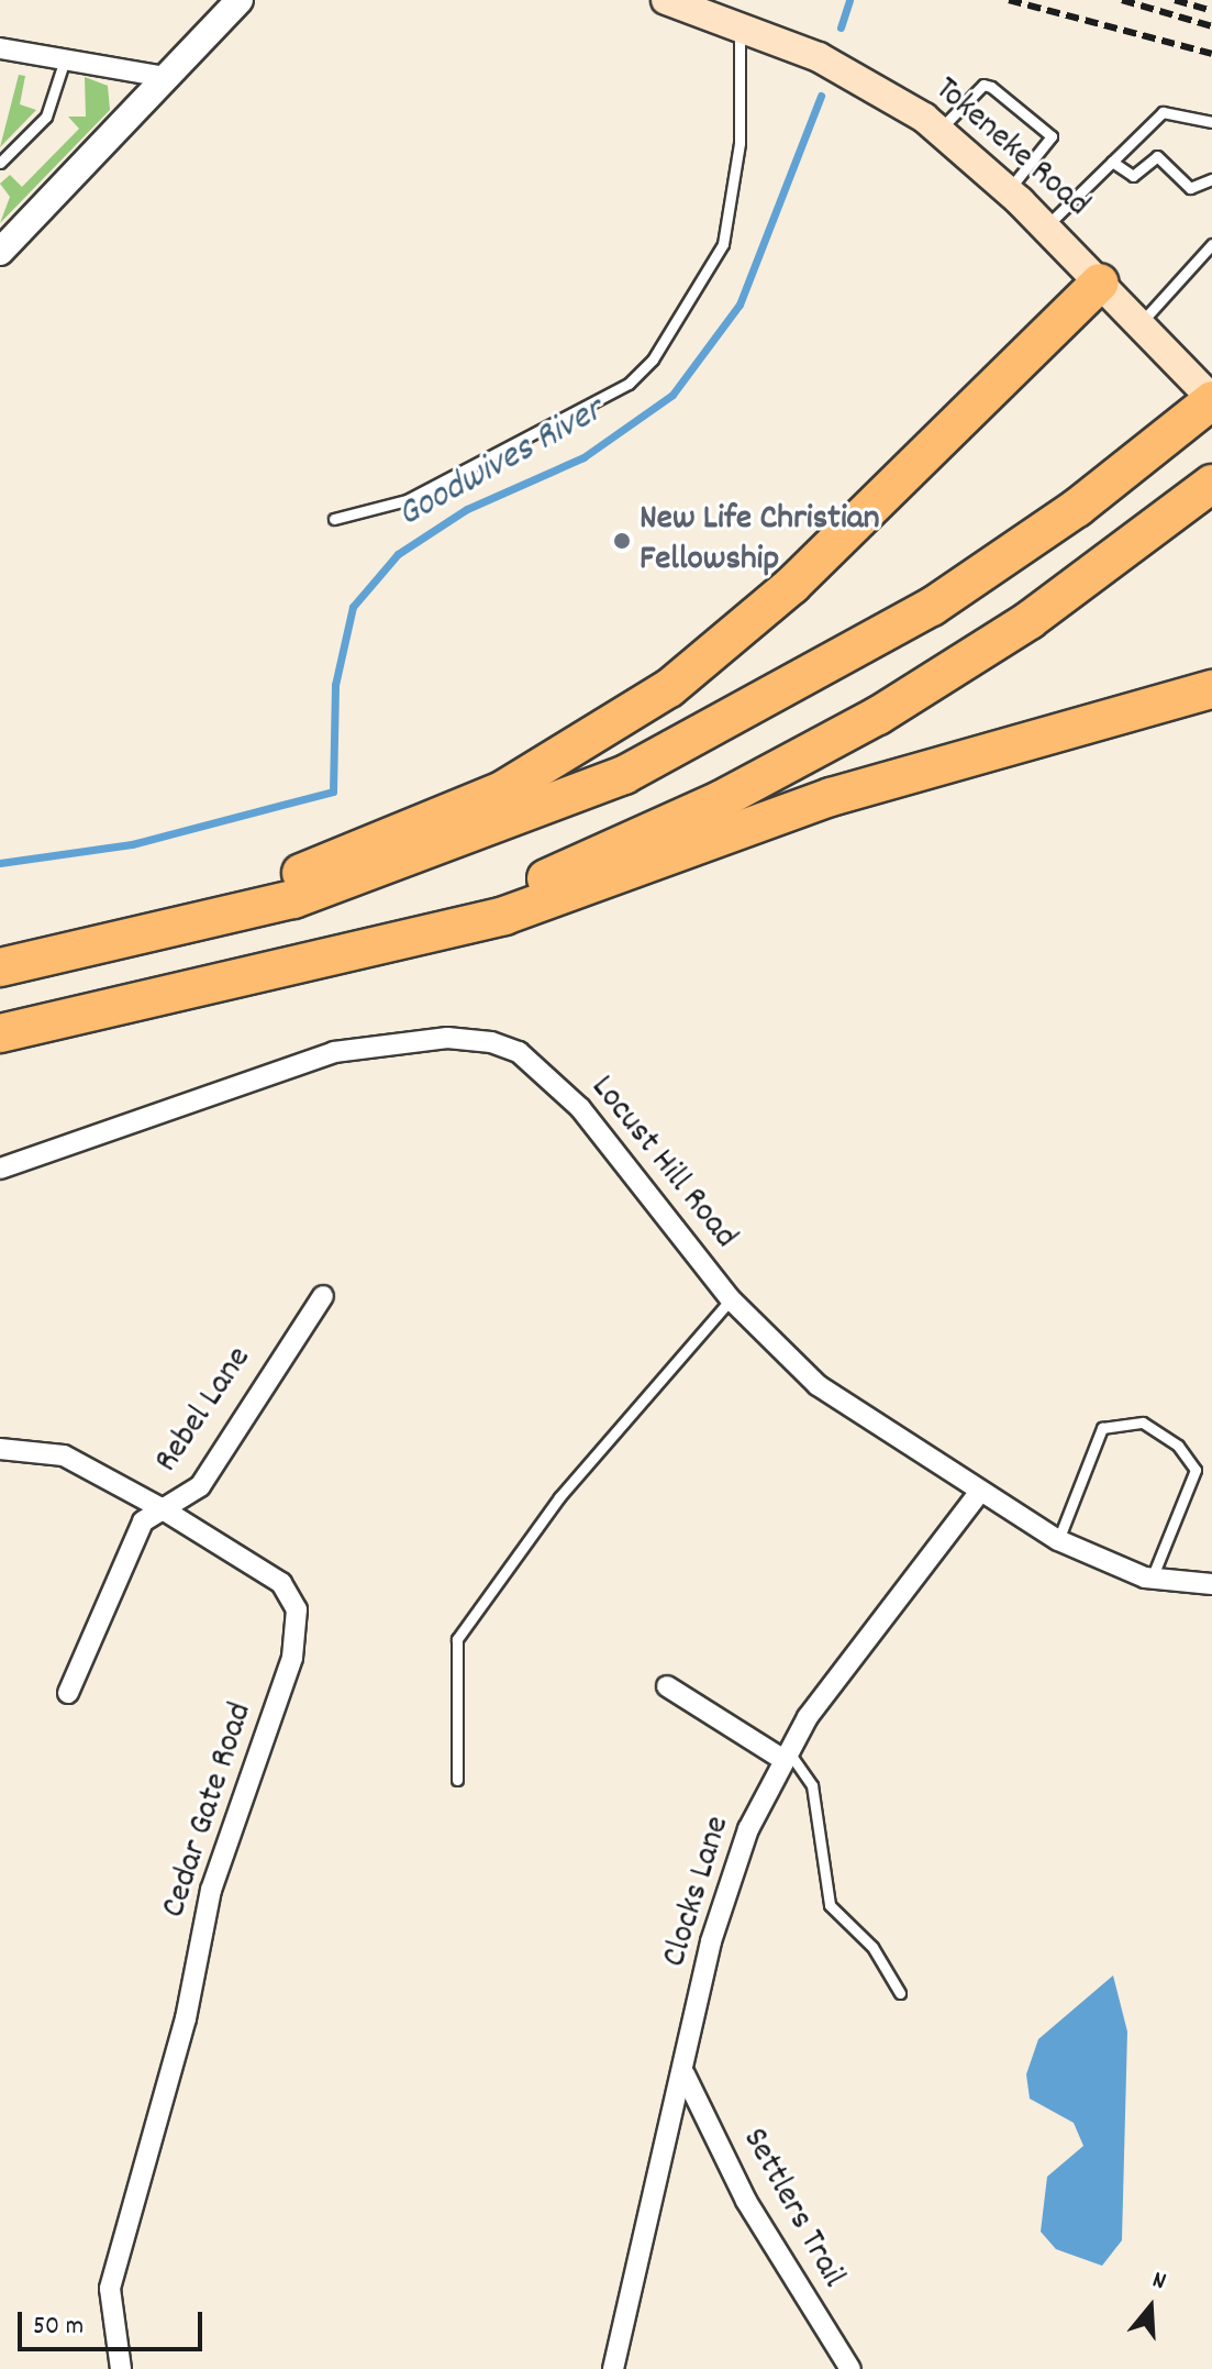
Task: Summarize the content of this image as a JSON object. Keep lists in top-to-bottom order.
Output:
{
  "streets": {
    "main road": ["Tokeneke Road"],
    "street": [
      "Locust Hill Road",
      "Rebel Lane",
      "Cedar Gate Road",
      "Clocks Lane",
      "Settlers Trail"
    ]
  },
  "crossings": [
    ["Locust Hill Road", "Clocks Lane"],
    ["Rebel Lane", "Cedar Gate Road"],
    ["Clocks Lane", "Settlers Trail"]
  ],
  "water": ["Goodwives River"],
  "places": ["New Life Christian Fellowship"],
  "scale_bar": "50 m",
  "north": "top"
}
